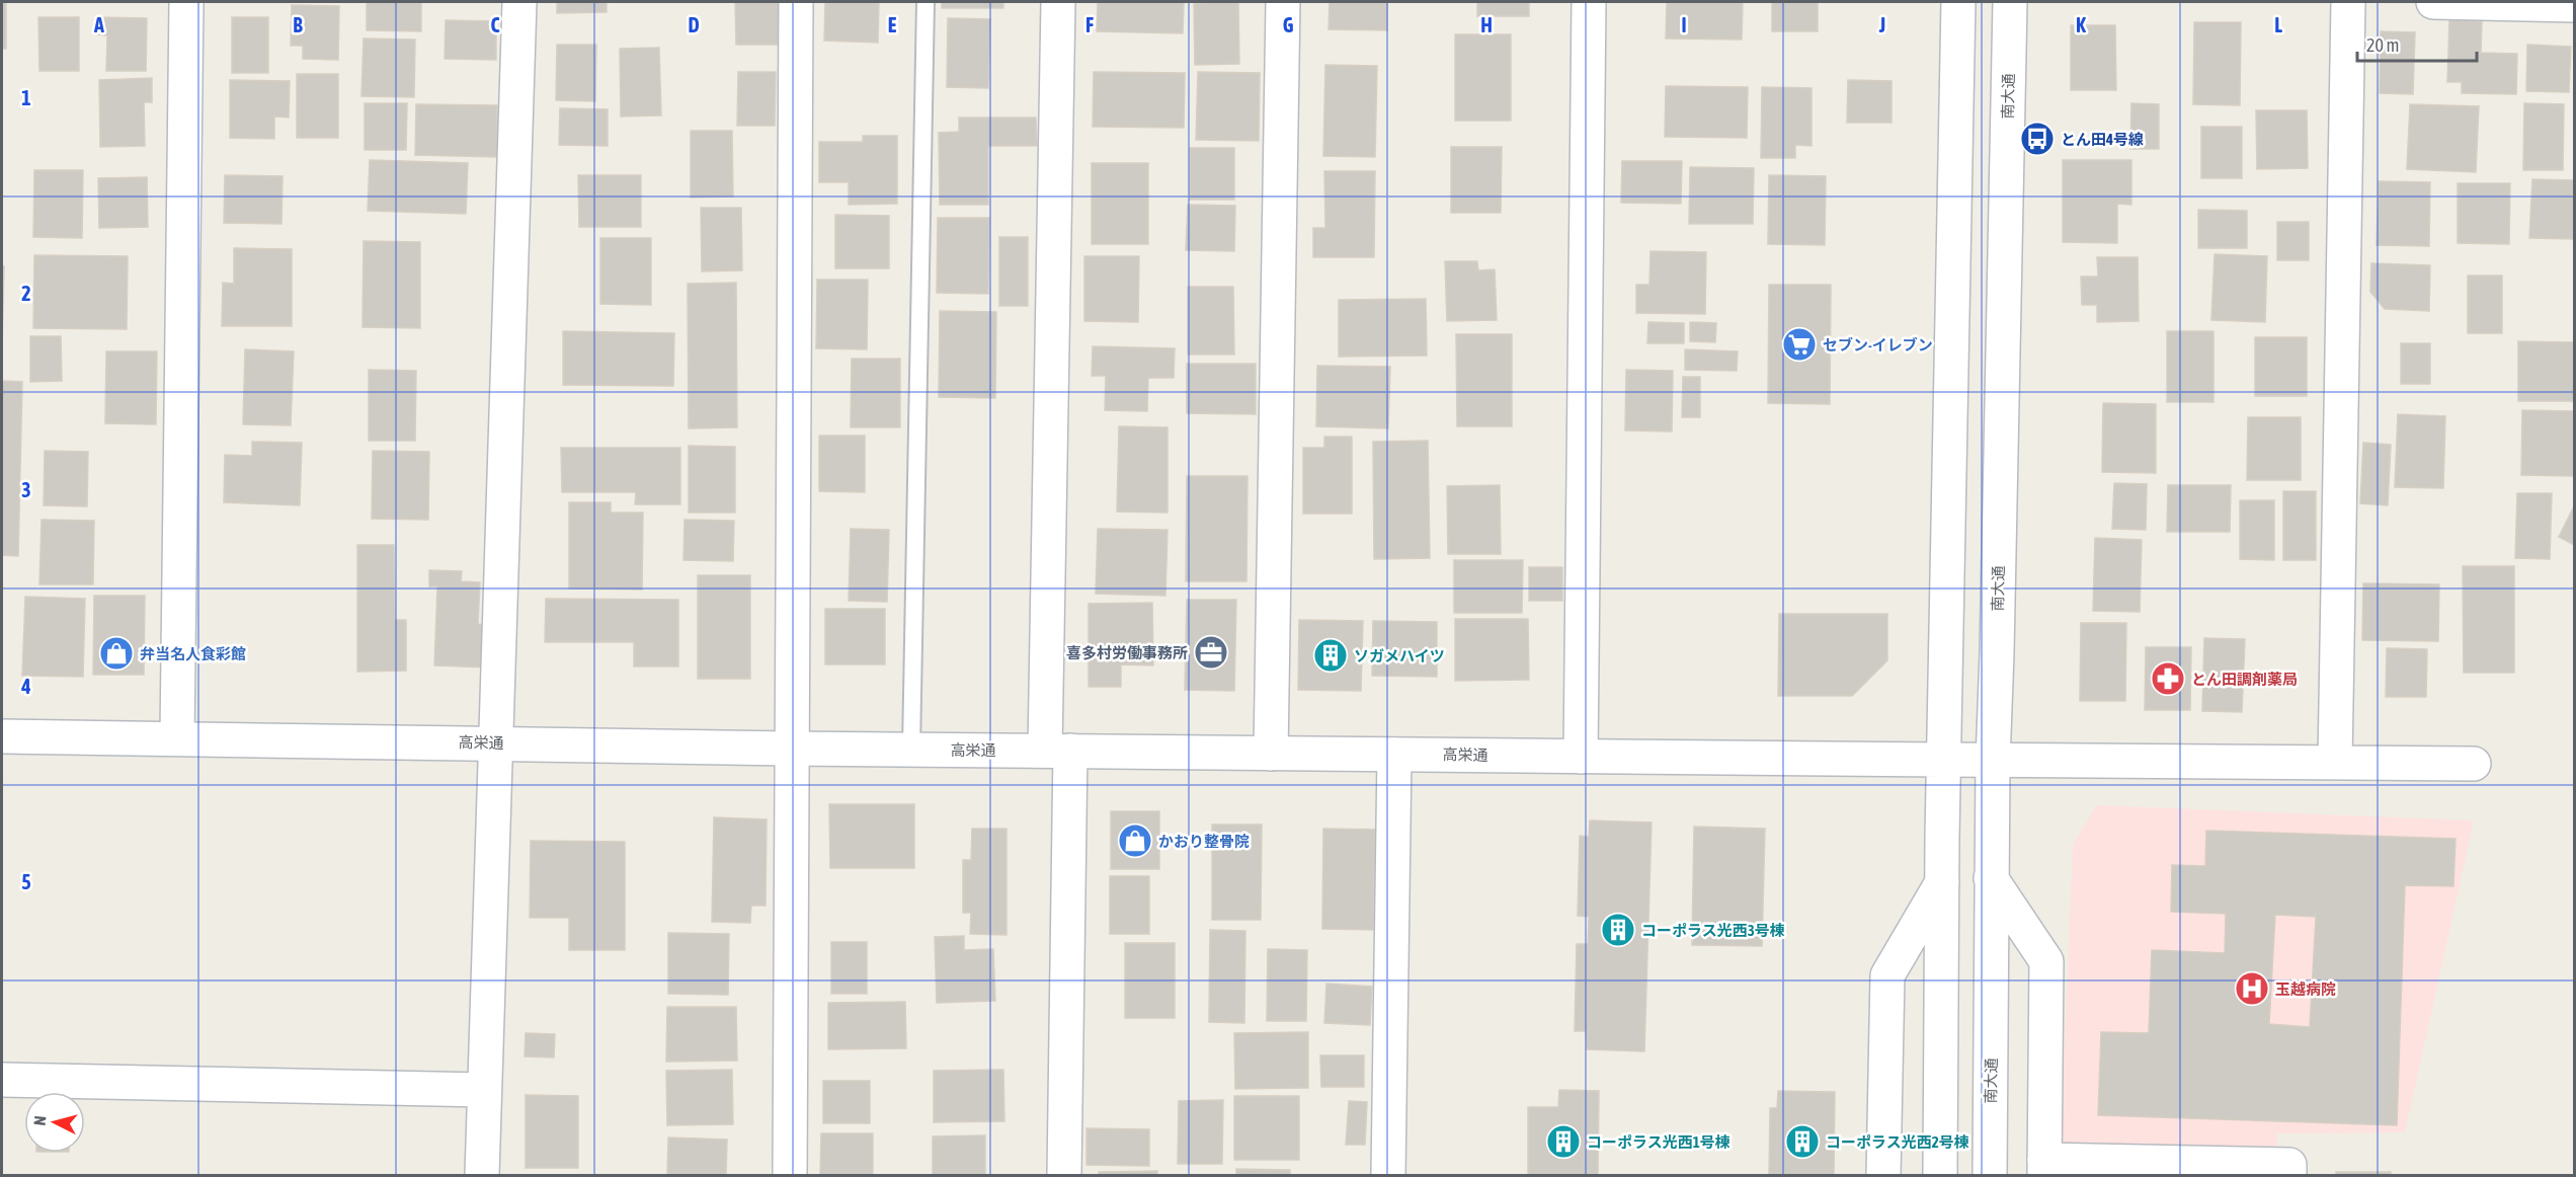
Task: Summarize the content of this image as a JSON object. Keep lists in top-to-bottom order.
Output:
{
  "streets": {
    "street": ["南大通", "高栄通"]
  },
  "crossings": [
    ["南大通", "高栄通"]
  ],
  "places": {
    "bus stop": ["とん田4号線"],
    "supermarket": ["セブン-イレブン"],
    "office": ["喜多村労働事務所"],
    "shop": ["弁当名人食彩館", "かおり整骨院"],
    "building": [
      "ソガメハイツ",
      "コーポラス光西3号棟",
      "コーポラス光西1号棟",
      "コーポラス光西2号棟"
    ],
    "pharmacy": ["とん田調剤薬局"],
    "hospital": ["玉越病院"]
  },
  "scale_bar": "20 m",
  "north": "left",
  "grid": {
    "columns": [
      "A",
      "B",
      "C",
      "D",
      "E",
      "F",
      "G",
      "H",
      "I",
      "J",
      "K",
      "L"
    ],
    "rows": [
      "1",
      "2",
      "3",
      "4",
      "5"
    ]
  }
}
